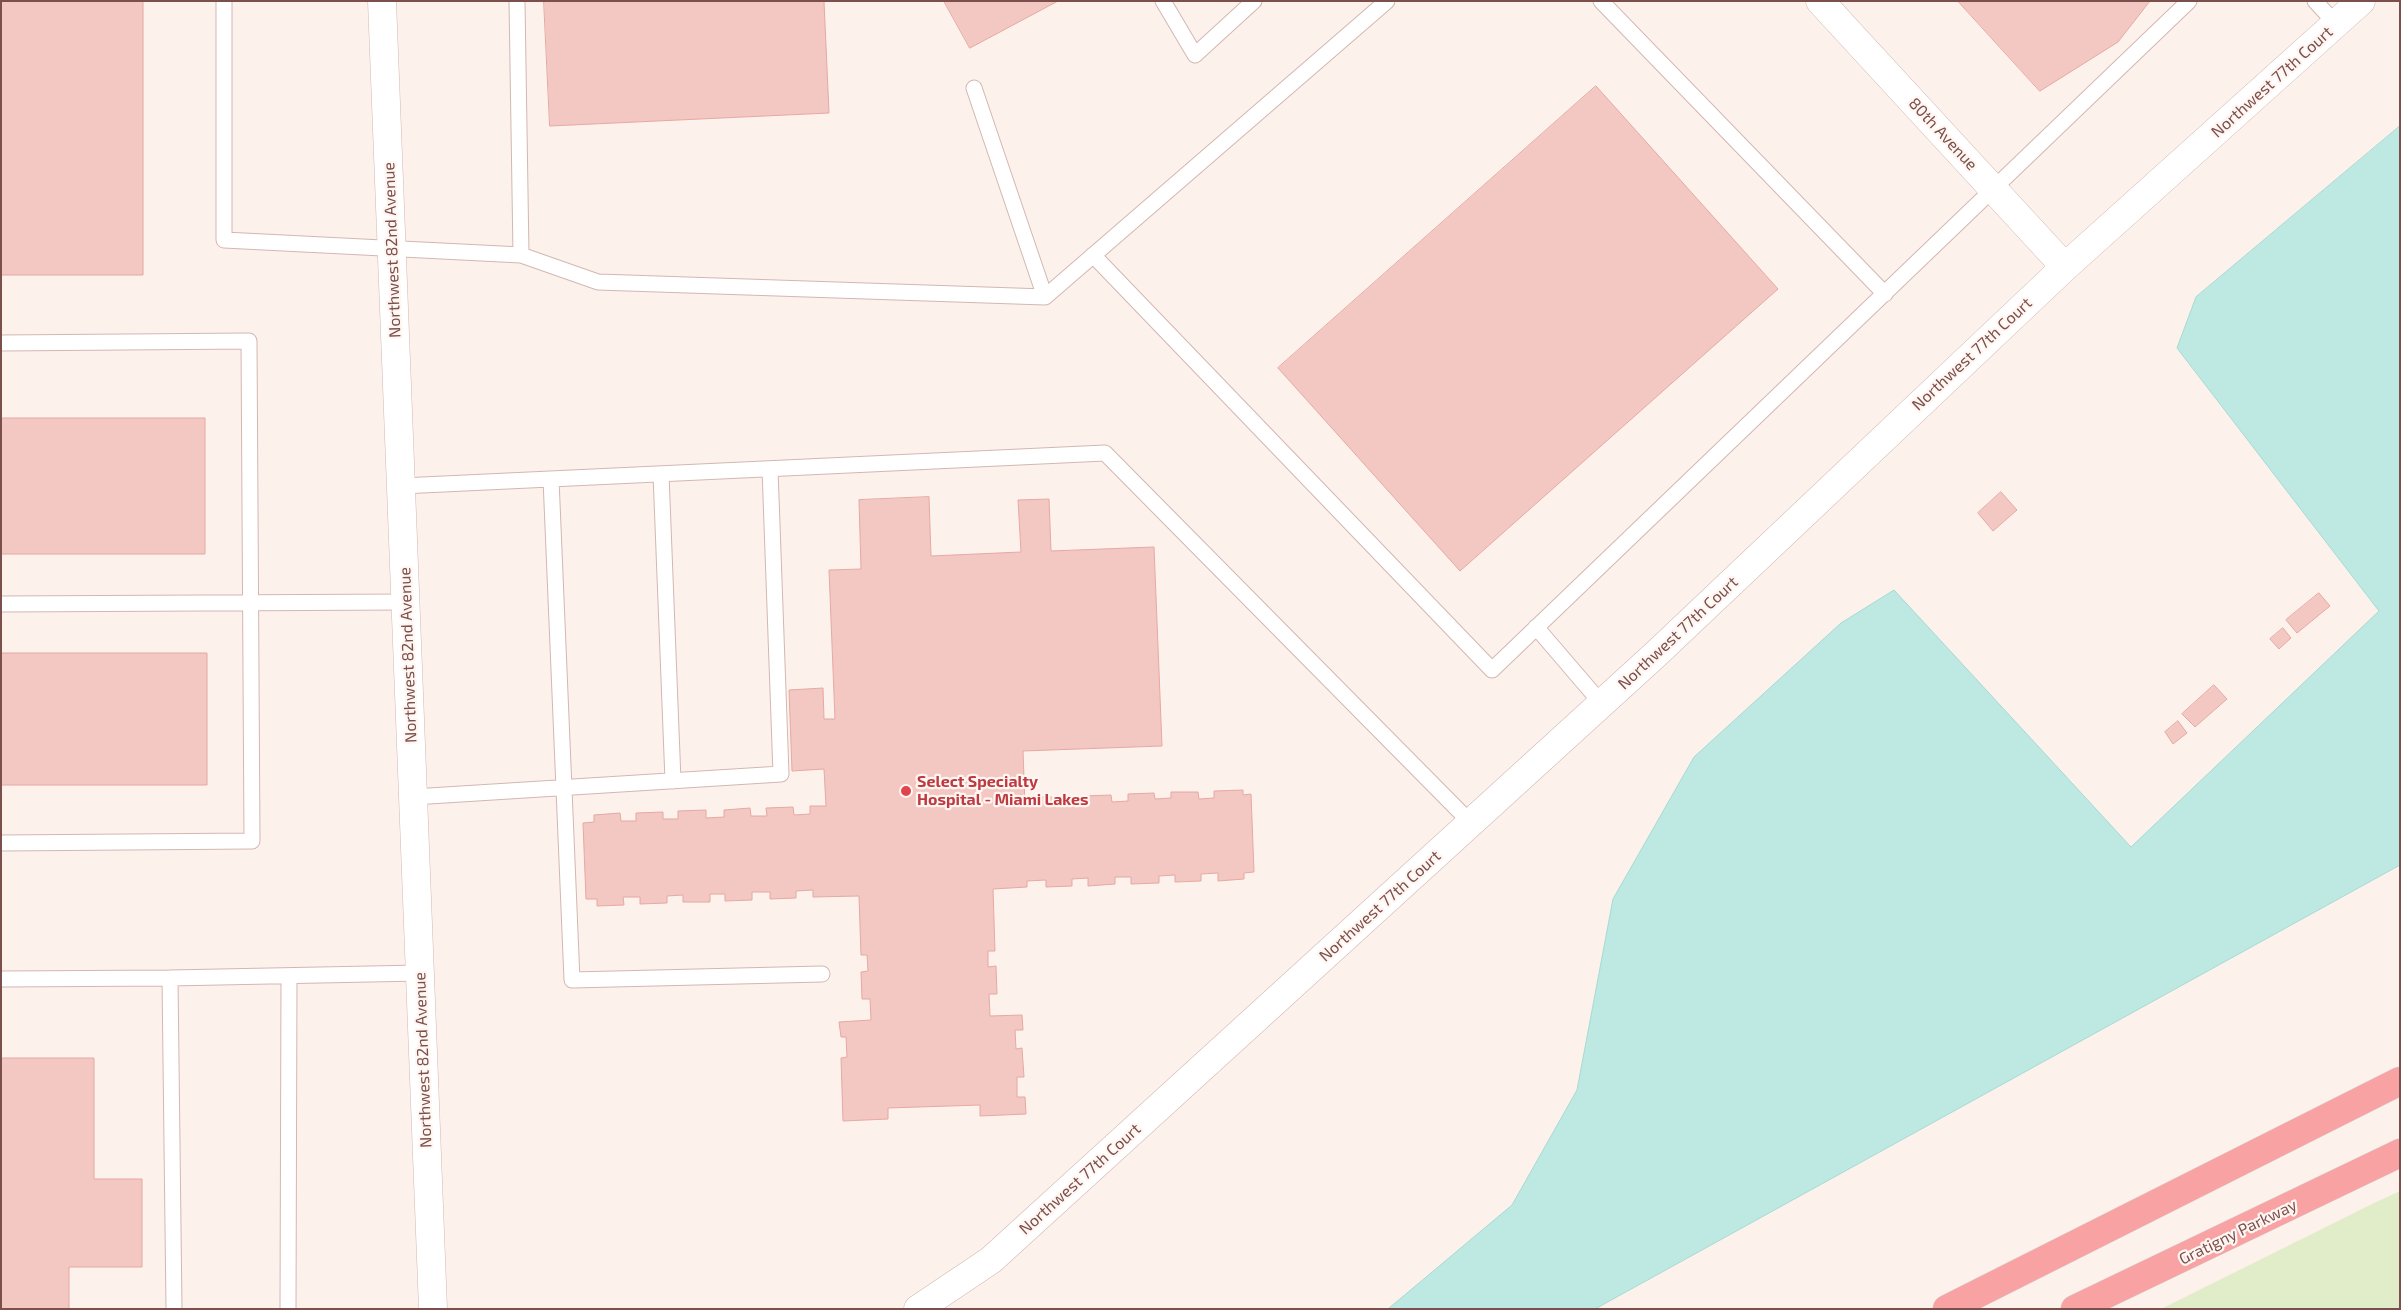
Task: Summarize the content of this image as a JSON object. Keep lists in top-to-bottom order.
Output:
{
  "streets": {
    "highway": ["Gratigny Parkway"],
    "street": ["Northwest 77th Court", "80th Avenue", "Northwest 82nd Avenue"]
  },
  "crossings": [
    ["Northwest 77th Court", "80th Avenue"]
  ],
  "places": ["Select Specialty Hospital - Miami Lakes"]
}
